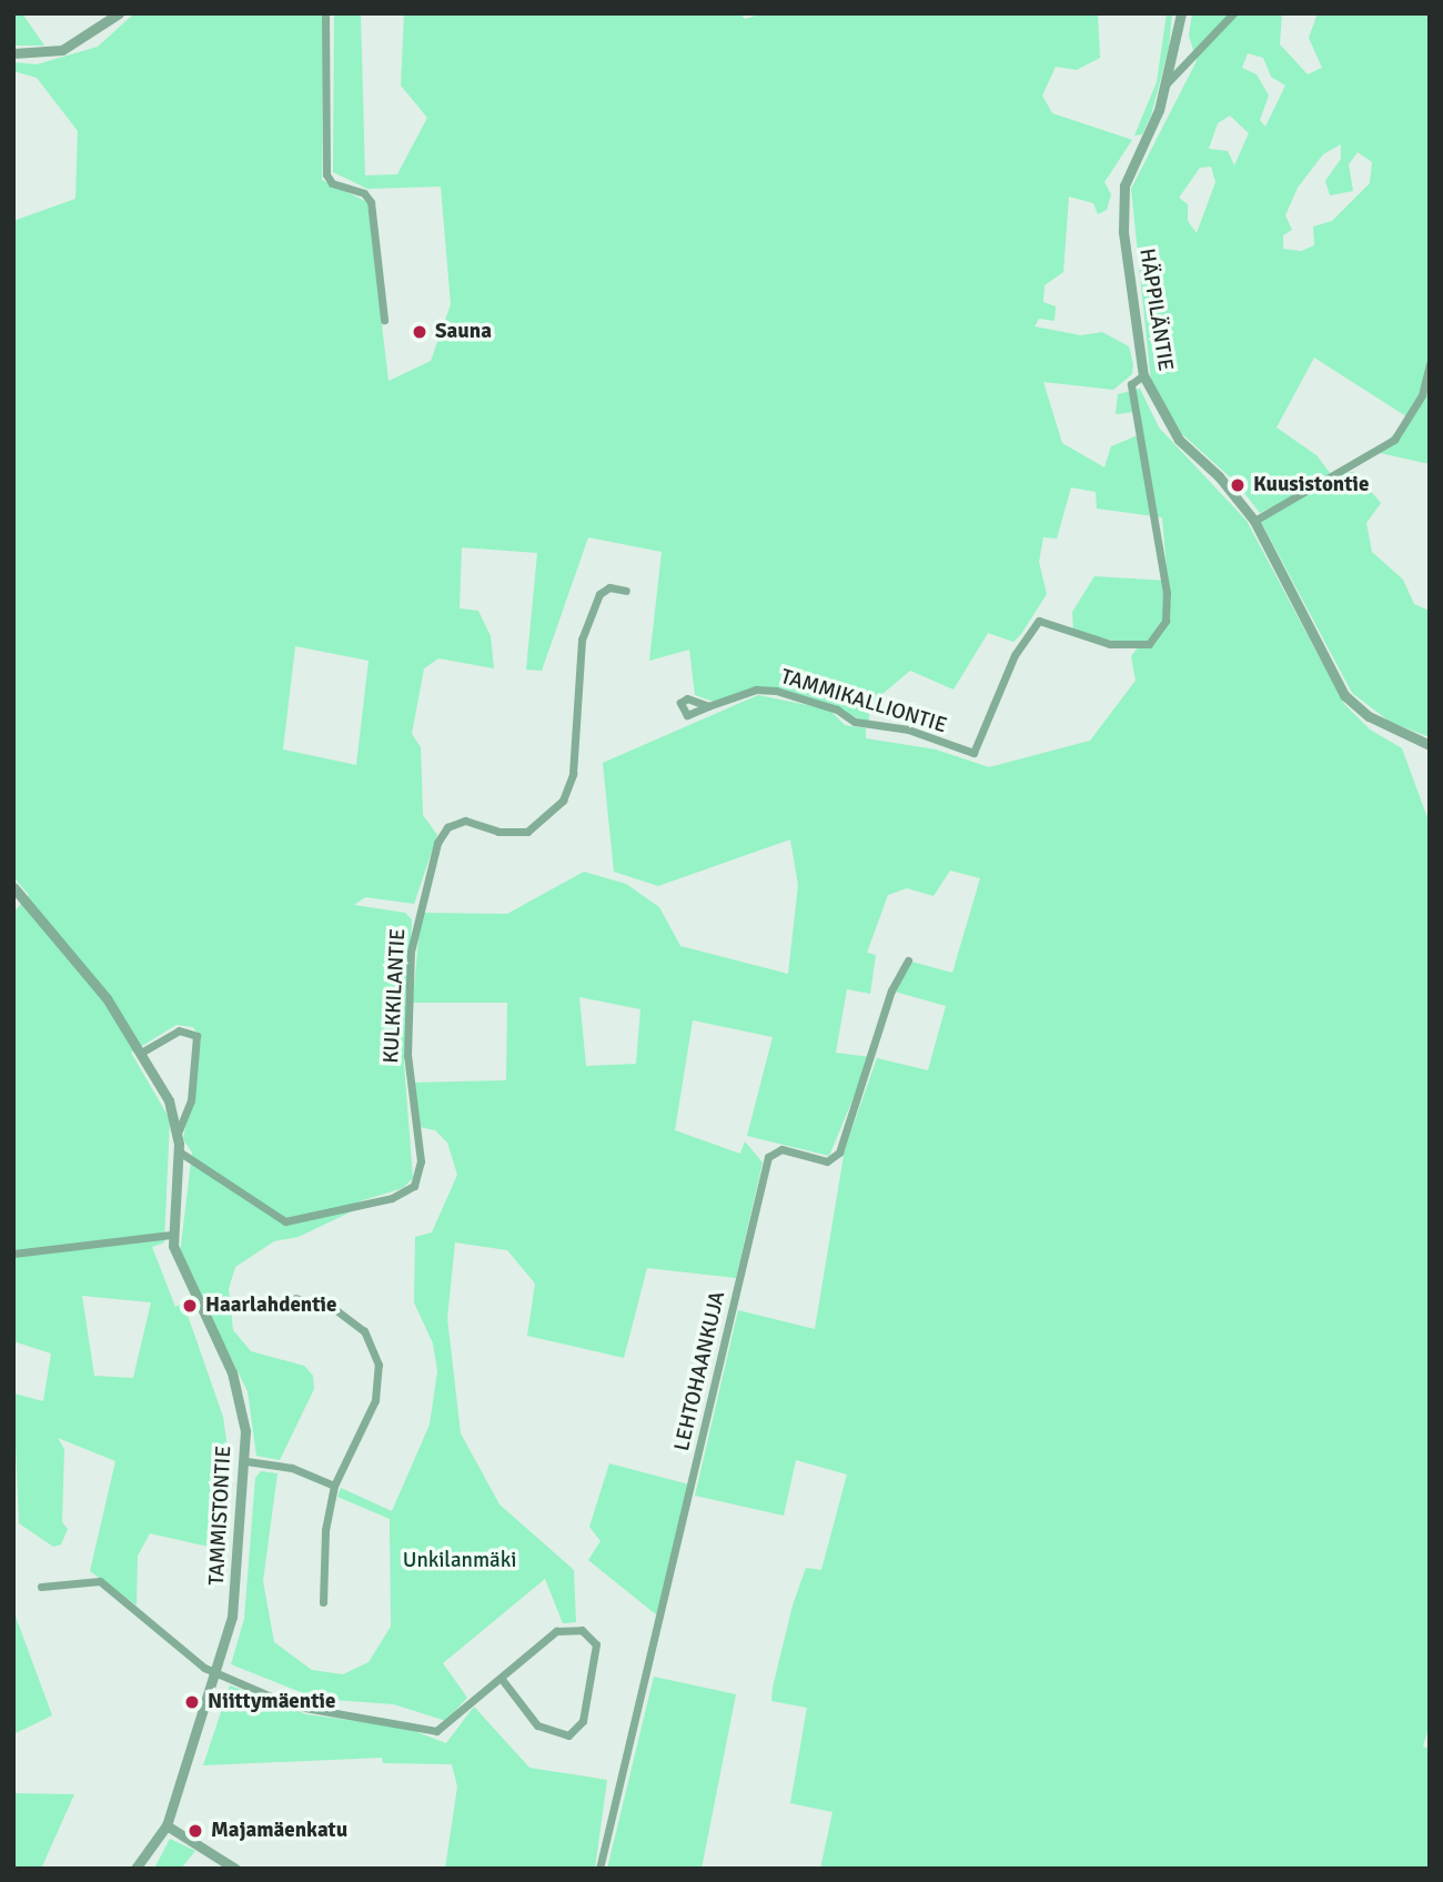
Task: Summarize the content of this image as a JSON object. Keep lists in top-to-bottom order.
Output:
{
  "streets": {
    "street": [
      "HÄPPILÄNTIE",
      "TAMMIKALLIONTIE",
      "KULKKILANTIE",
      "LEHTOHAANKUJA",
      "TAMMISTONTIE"
    ]
  },
  "crossings": [
    ["HÄPPILÄNTIE", "TAMMIKALLIONTIE"],
    ["KULKKILANTIE", "TAMMISTONTIE"]
  ],
  "parks": ["Unkilanmäki"],
  "places": [
    "Sauna",
    "Kuusistontie",
    "Haarlahdentie",
    "Niittymäentie",
    "Majamäenkatu"
  ]
}
